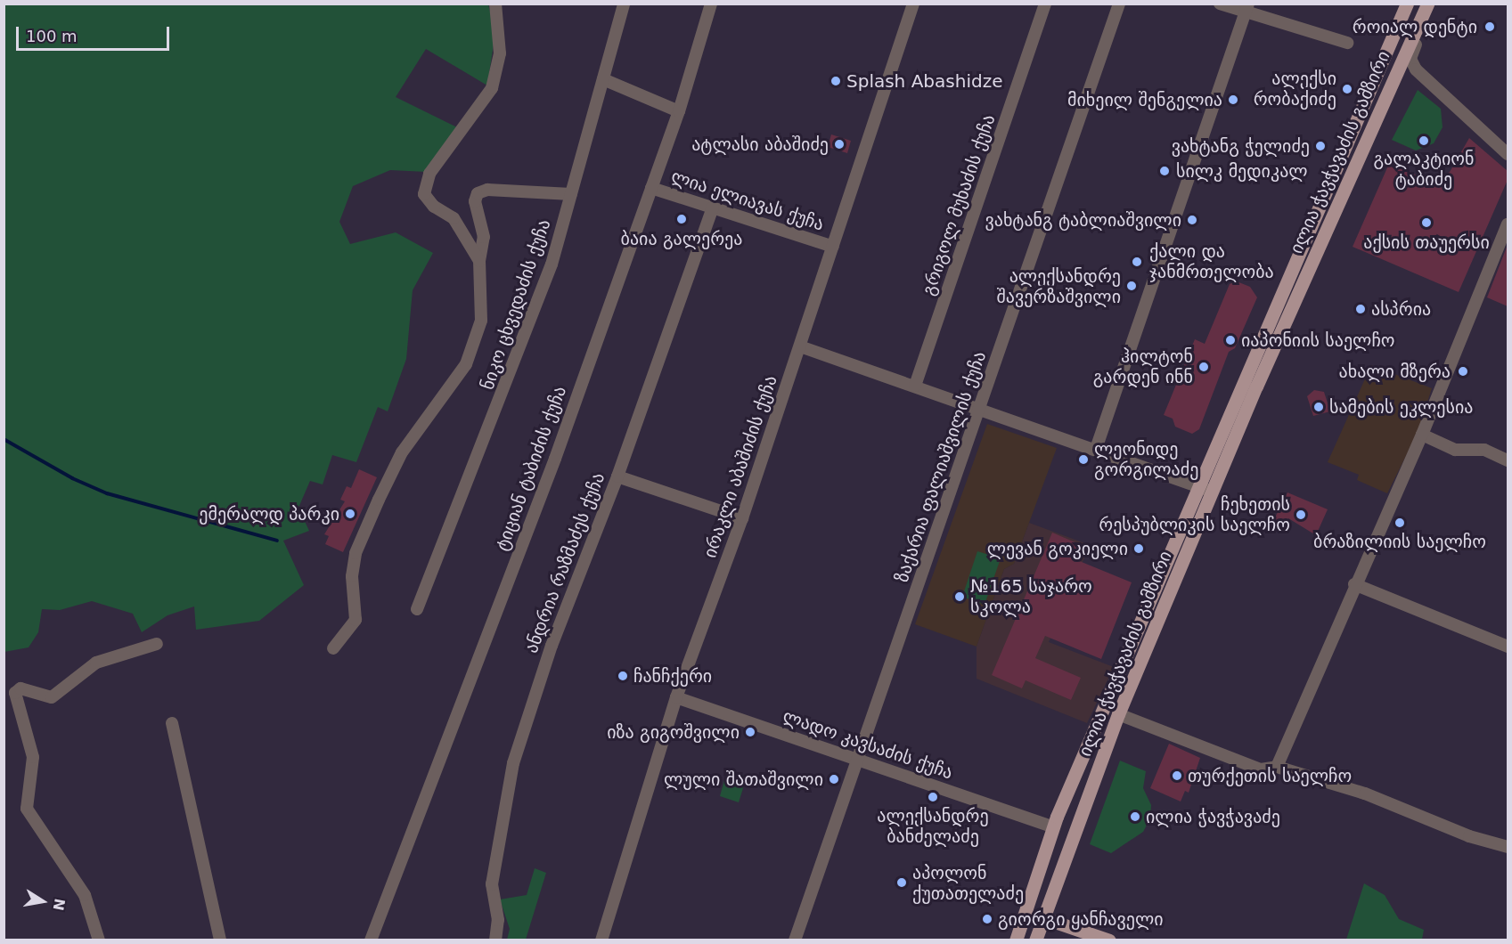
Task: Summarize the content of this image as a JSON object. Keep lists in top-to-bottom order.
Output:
{
  "streets": {
    "main road": ["ილია ჭავჭავაძის გამზირი"],
    "street": [
      "ლია ელიავას ქუჩა",
      "გრიგოლ მუხაძის ქუჩა",
      "ნიკო ცხვედაძის ქუჩა",
      "ირაკლი აბაშიძის ქუჩა",
      "ზაქარია ფალიაშვილის ქუჩა",
      "ტიციან ტაბიძის ქუჩა",
      "ანდრია რაზმაძეს ქუჩა",
      "ლადო კავსაძის ქუჩა"
    ]
  },
  "crossings": [
    ["ილია ჭავჭავაძის გამზირი", "ლადო კავსაძის ქუჩა"],
    ["ლია ელიავას ქუჩა", "ირაკლი აბაშიძის ქუჩა"],
    ["ლია ელიავას ქუჩა", "ტიციან ტაბიძის ქუჩა"],
    ["ლია ელიავას ქუჩა", "ანდრია რაზმაძეს ქუჩა"],
    ["ირაკლი აბაშიძის ქუჩა", "ლადო კავსაძის ქუჩა"],
    ["ზაქარია ფალიაშვილის ქუჩა", "ლადო კავსაძის ქუჩა"]
  ],
  "places": [
    "როიალ დენტი",
    "Splash Abashidze",
    "ალექსი რობაქიძე",
    "მიხეილ შენგელია",
    "გალაკტიონ ტაბიძე",
    "ატლასი აბაშიძე",
    "ვახტანგ ჭელიძე",
    "სილკ მედიკალ",
    "ბაია გალერეა",
    "ვახტანგ ტაბლიაშვილი",
    "აქსის თაუერსი",
    "ქალი და ჯანმრთელობა",
    "ალექსანდრე შავერზაშვილი",
    "ასპრია",
    "იაპონიის საელჩო",
    "ჰილტონ გარდენ ინნ",
    "ახალი მზერა",
    "სამების ეკლესია",
    "ლეონიდე გორგილაძე",
    "ემერალდ პარკი",
    "ჩეხეთის რესპუბლიკის საელჩო",
    "ბრაზილიის საელჩო",
    "ლევან გოკიელი",
    "№165 საჯარო სკოლა",
    "ჩანჩქერი",
    "იზა გიგოშვილი",
    "თურქეთის საელჩო",
    "ლული შათაშვილი",
    "ალექსანდრე ბანძელაძე",
    "ილია ჭავჭავაძე",
    "აპოლონ ქუთათელაძე",
    "გიორგი ყანჩაველი"
  ],
  "scale_bar": "100 m",
  "north": "right"
}
